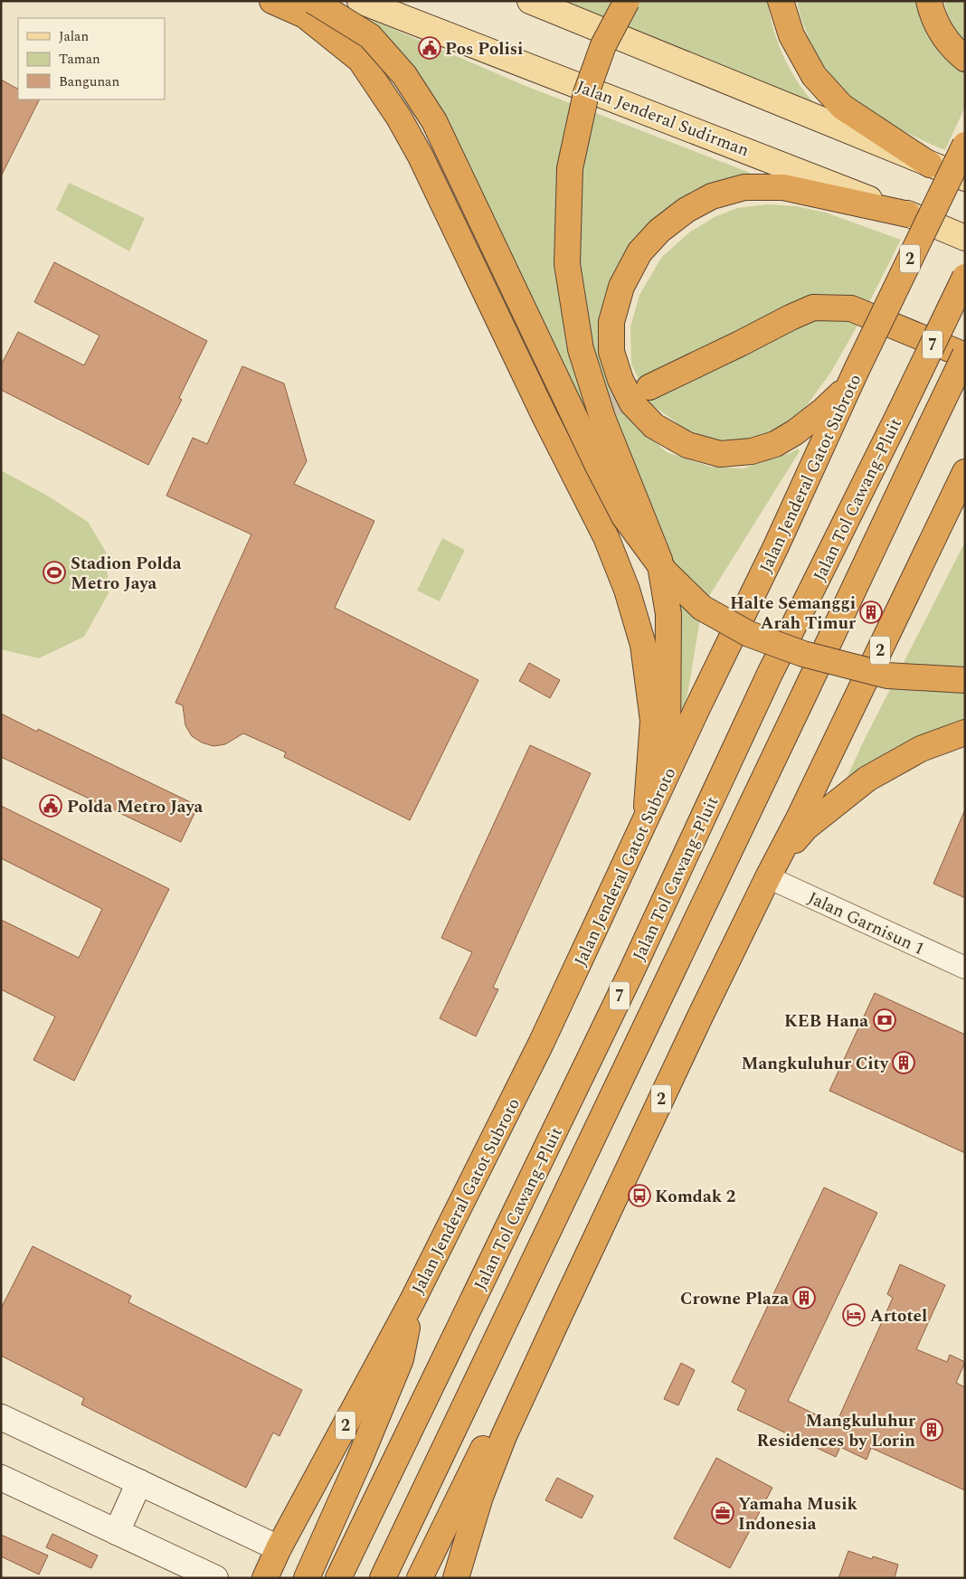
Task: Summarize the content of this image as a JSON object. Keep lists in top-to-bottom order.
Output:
{
  "streets": {
    "highway": [
      "2",
      "7",
      "Jalan Jenderal Gatot Subroto",
      "Jalan Tol Cawang–Pluit"
    ],
    "main road": ["Jalan Jenderal Sudirman"],
    "street": ["Jalan Garnisun 1"]
  },
  "crossings": [
    ["2", "Jalan Garnisun 1"]
  ],
  "places": {
    "public building": ["Pos Polisi", "Polda Metro Jaya"],
    "sports": ["Stadion Polda Metro Jaya"],
    "building": [
      "Halte Semanggi Arah Timur",
      "Mangkuluhur City",
      "Crowne Plaza",
      "Mangkuluhur Residences by Lorin"
    ],
    "bank": ["KEB Hana"],
    "bus stop": ["Komdak 2"],
    "hotel": ["Artotel"],
    "office": ["Yamaha Musik Indonesia"]
  },
  "legend": ["Jalan", "Taman", "Bangunan"]
}
